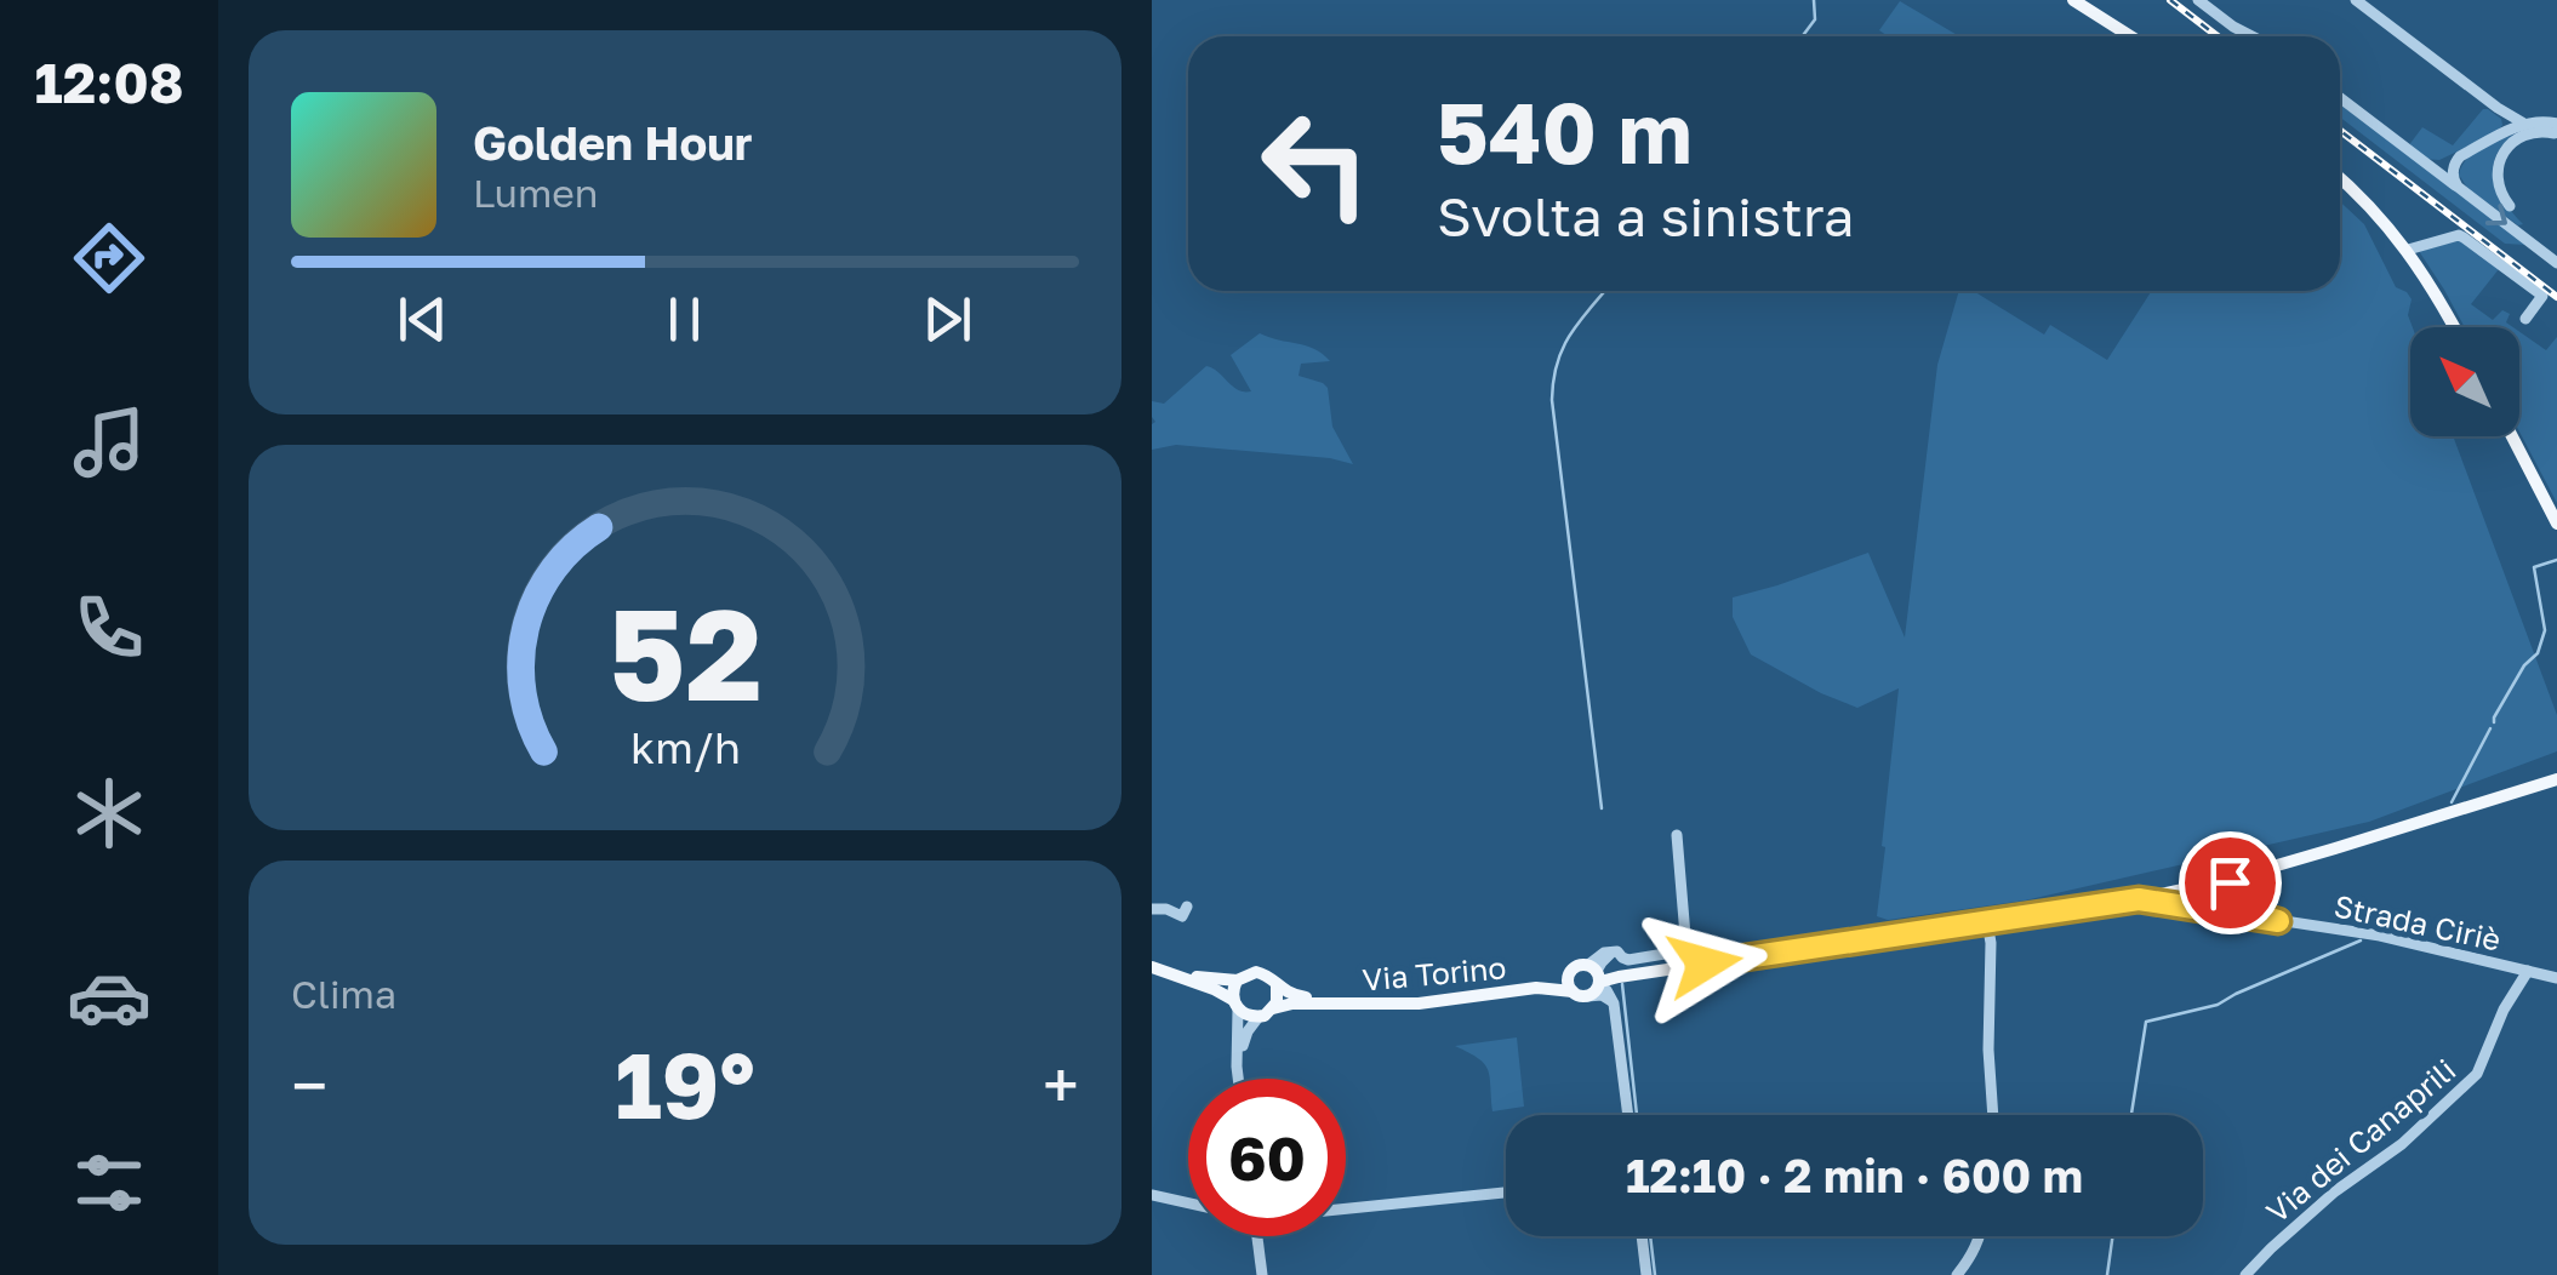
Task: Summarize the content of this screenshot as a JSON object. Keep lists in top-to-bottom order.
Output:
{
  "streets": {
    "main road": ["Strada Ciriè", "Via Torino"],
    "street": ["Via dei Canaprili"]
  },
  "crossings": [
    ["Strada Ciriè", "Via Torino"],
    ["Strada Ciriè", "Via dei Canaprili"]
  ],
  "north": "top left",
  "page": {
    "tabs": "12:08",
    "turn": ["540 m", "Svolta a sinistra"],
    "song": ["Golden Hour", "Lumen"],
    "tile": "Clima",
    "heat": ["−", "19°", "+"],
    "limit": "60",
    "trip": "12:10 · 2 min · 600 m",
    "gauge": ["52", "km/h"]
  }
}
